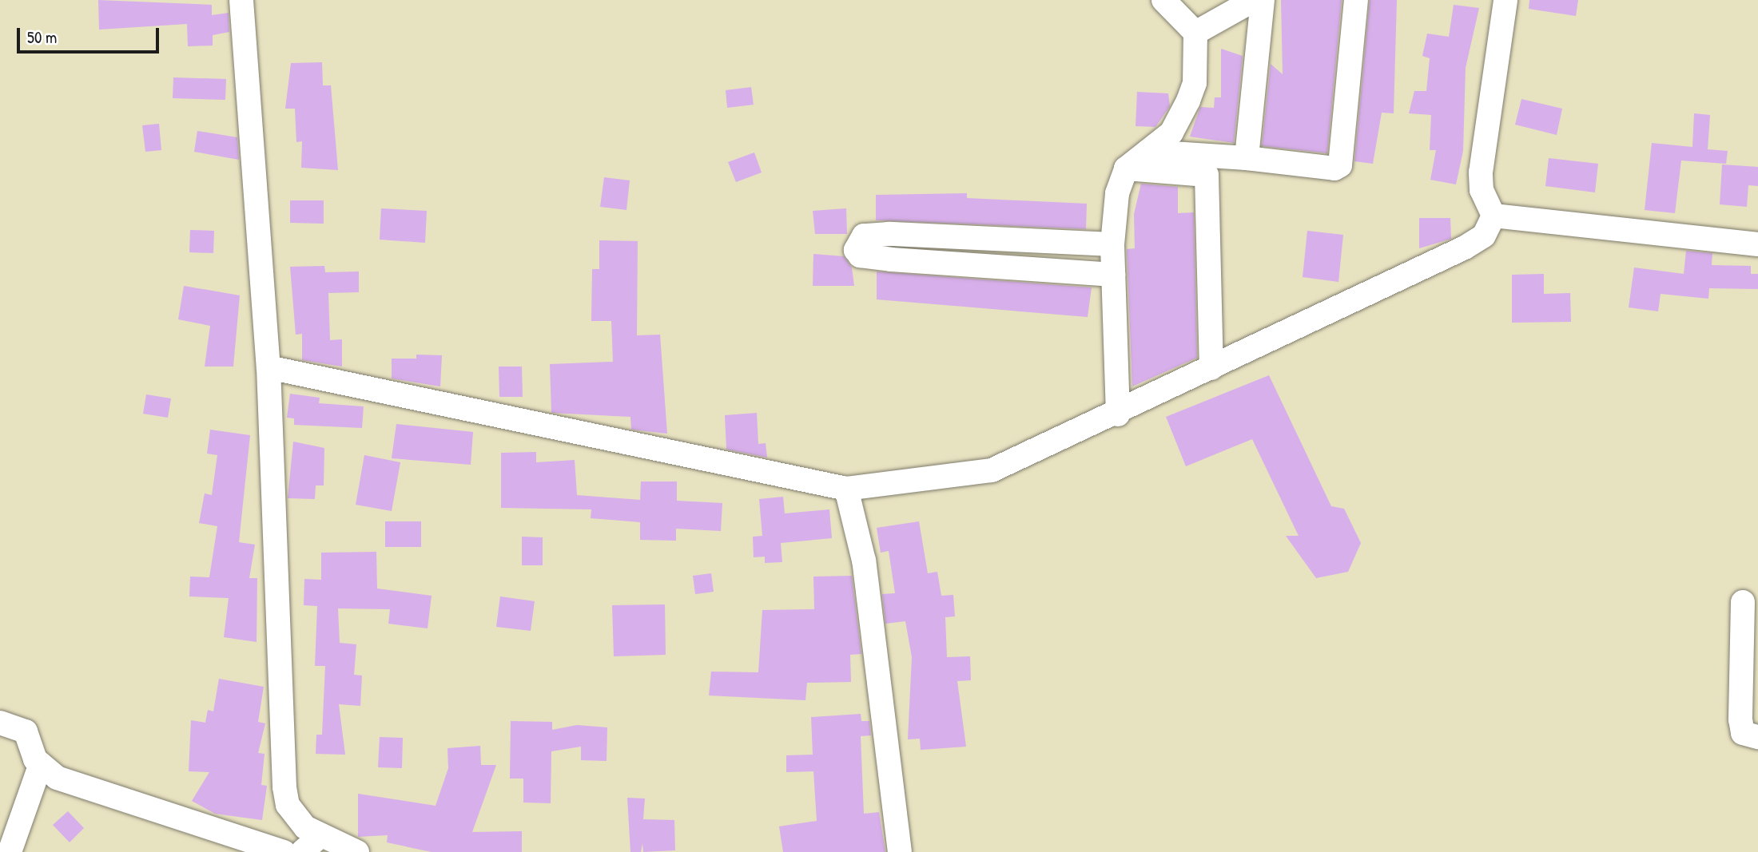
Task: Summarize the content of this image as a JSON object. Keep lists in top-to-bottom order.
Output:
{
  "scale_bar": "50 m"
}
